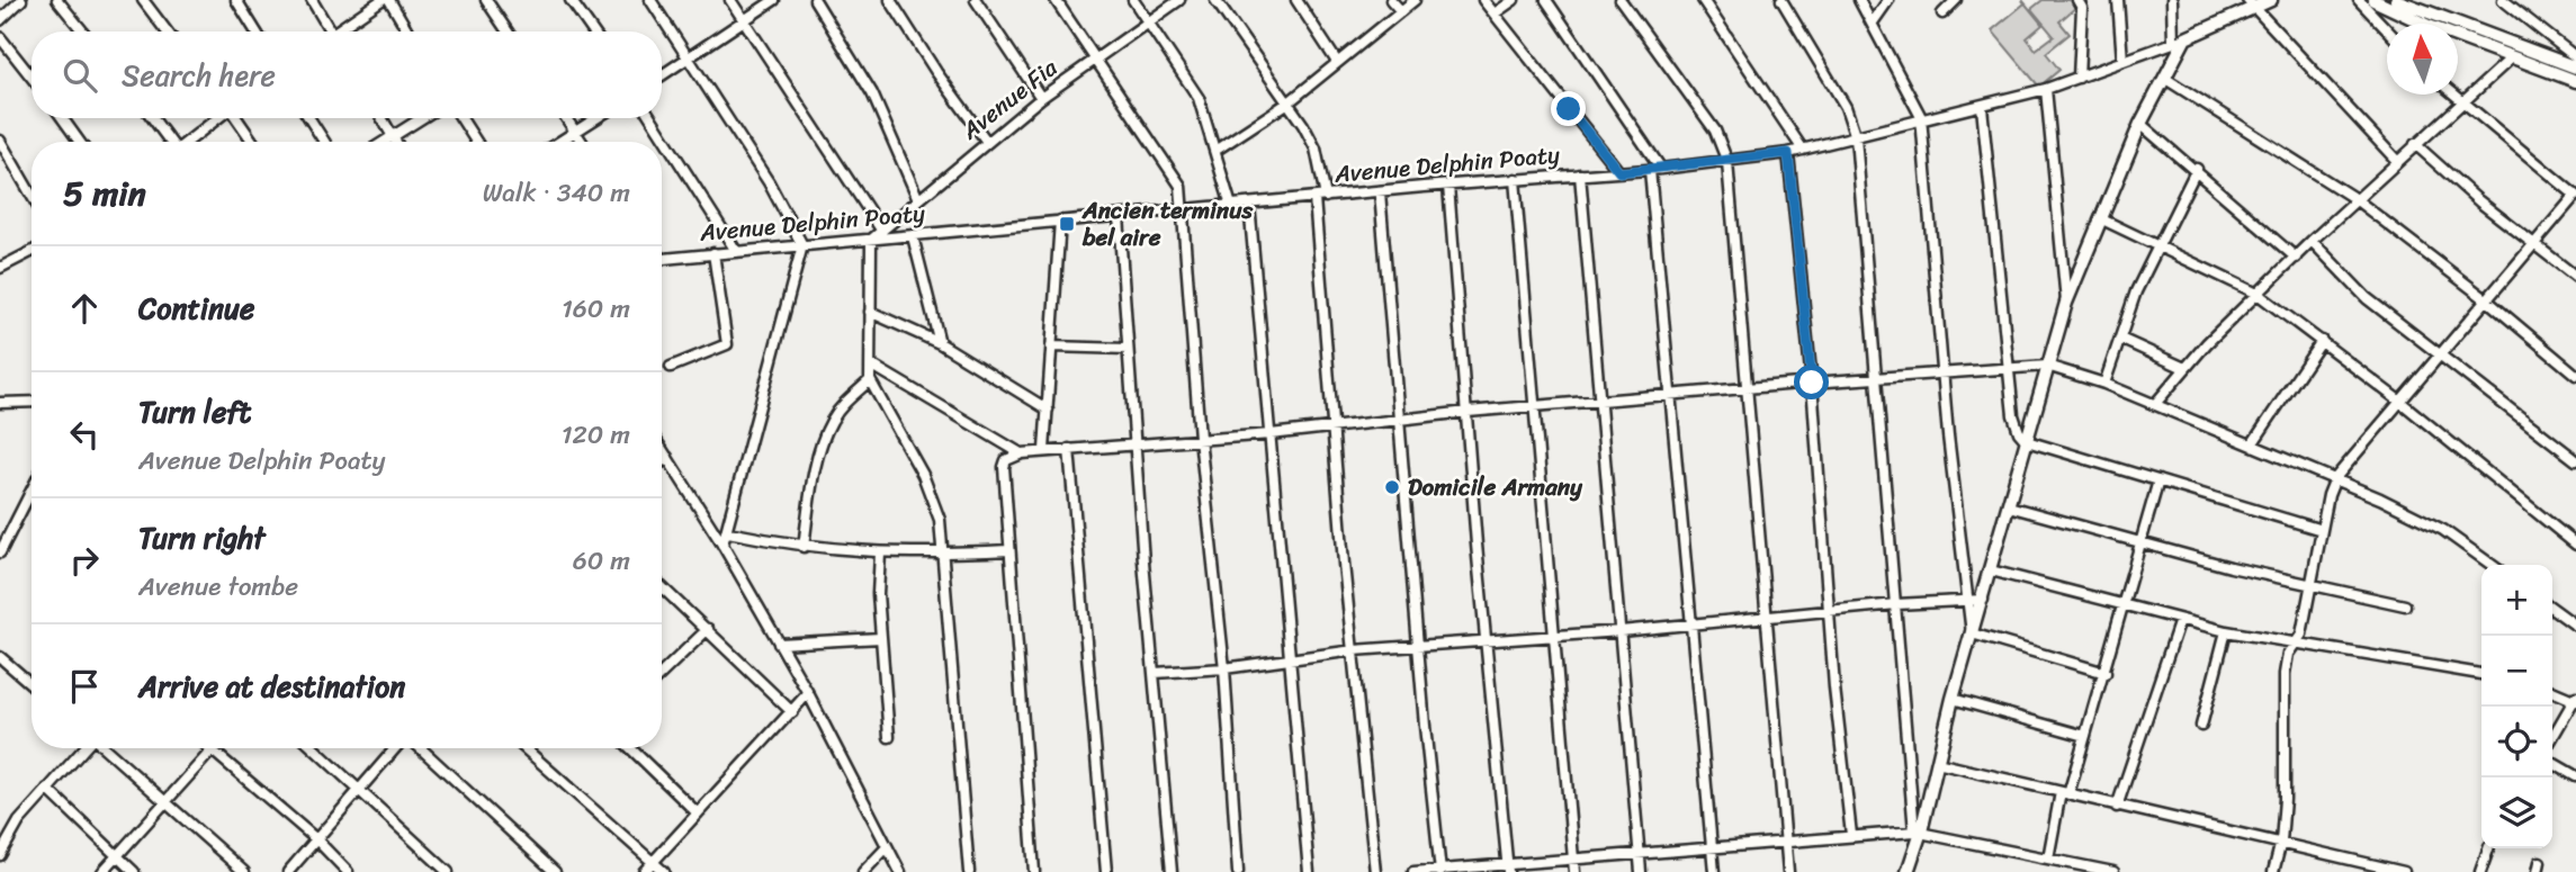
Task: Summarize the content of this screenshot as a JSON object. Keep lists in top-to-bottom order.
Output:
{
  "streets": {
    "street": ["Avenue Fia", "Avenue Delphin Poaty"]
  },
  "crossings": [
    ["Avenue Fia", "Avenue Delphin Poaty"]
  ],
  "places": {
    "transit": ["Ancien terminus bel aire"],
    "other": ["Domicile Armany"]
  },
  "north": "top",
  "page": {
    "search": "Search here",
    "heading": ["5 min", "Walk · 340 m"],
    "list": [
      ["Continue", "160 m"],
      ["Turn left", "Avenue Delphin Poaty", "120 m"],
      ["Turn right", "Avenue tombe", "60 m"],
      "Arrive at destination"
    ],
    "map_buttons": ["+", "−"]
  }
}
